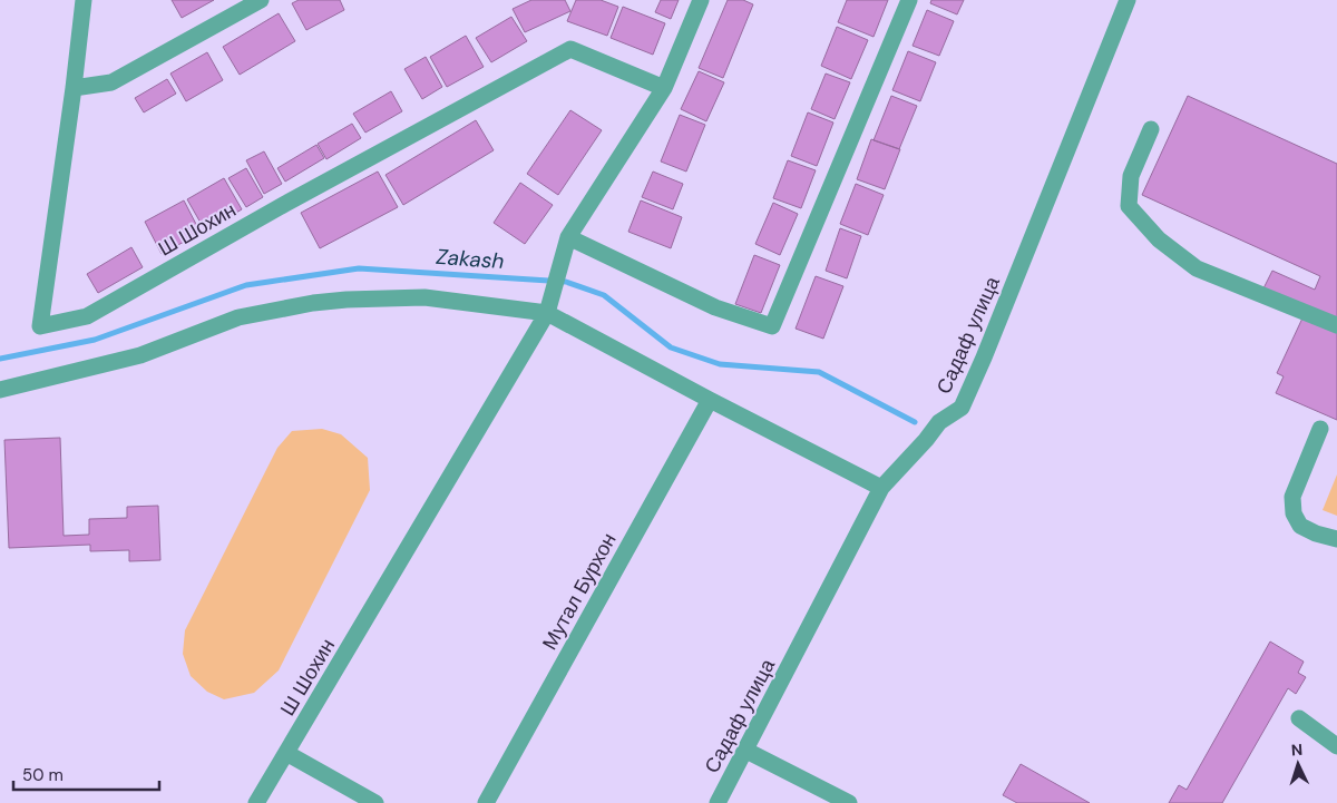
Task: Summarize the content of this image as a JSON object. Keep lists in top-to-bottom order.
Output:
{
  "streets": {
    "street": ["Ш Шохин", "Садаф улица", "Мутал Бурхон"]
  },
  "water": ["Zakash"],
  "scale_bar": "50 m",
  "north": "top"
}
